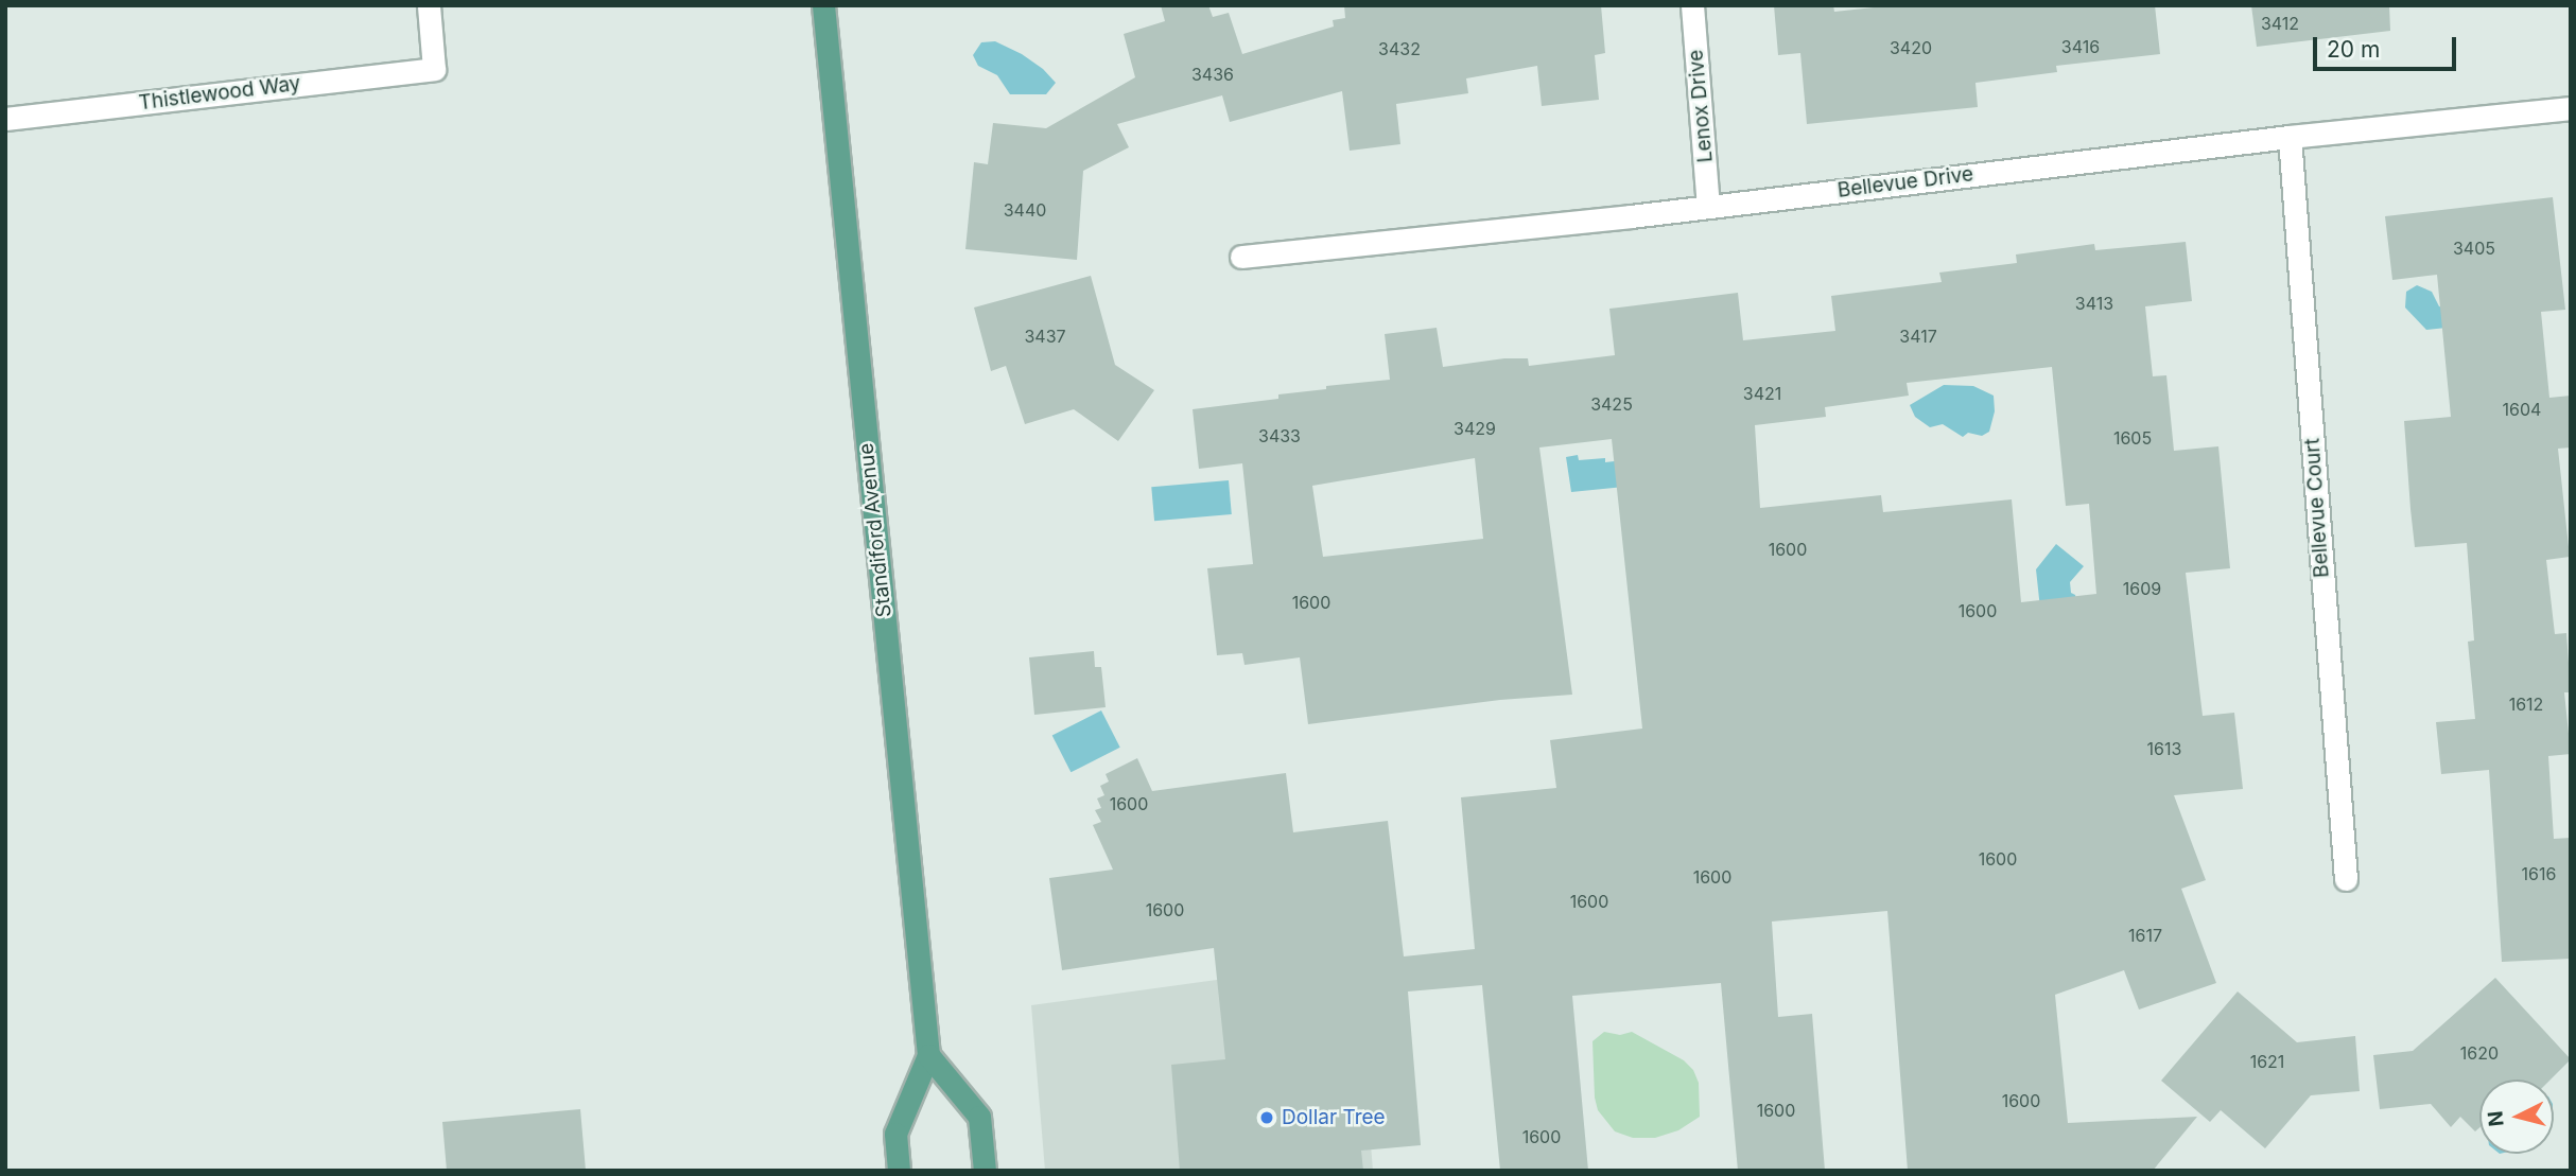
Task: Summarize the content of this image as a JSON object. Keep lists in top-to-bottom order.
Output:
{
  "streets": {
    "main road": ["Standiford Avenue"],
    "street": [
      "Thistlewood Way",
      "Lenox Drive",
      "Bellevue Drive",
      "Bellevue Court"
    ]
  },
  "crossings": [
    ["Lenox Drive", "Bellevue Drive"],
    ["Bellevue Drive", "Bellevue Court"]
  ],
  "places": ["Dollar Tree"],
  "house_numbers": [
    "3412",
    "3416",
    "3420",
    "3432",
    "3436",
    "3440",
    "3405",
    "3413",
    "3437",
    "3417",
    "3421",
    "3425",
    "1604",
    "3429",
    "3433",
    "1605",
    "1600",
    "1609",
    "1600",
    "1600",
    "1612",
    "1613",
    "1600",
    "1600",
    "1616",
    "1600",
    "1600",
    "1600",
    "1617",
    "1620",
    "1621",
    "1600",
    "1600",
    "1600"
  ],
  "scale_bar": "20 m",
  "north": "left"
}
